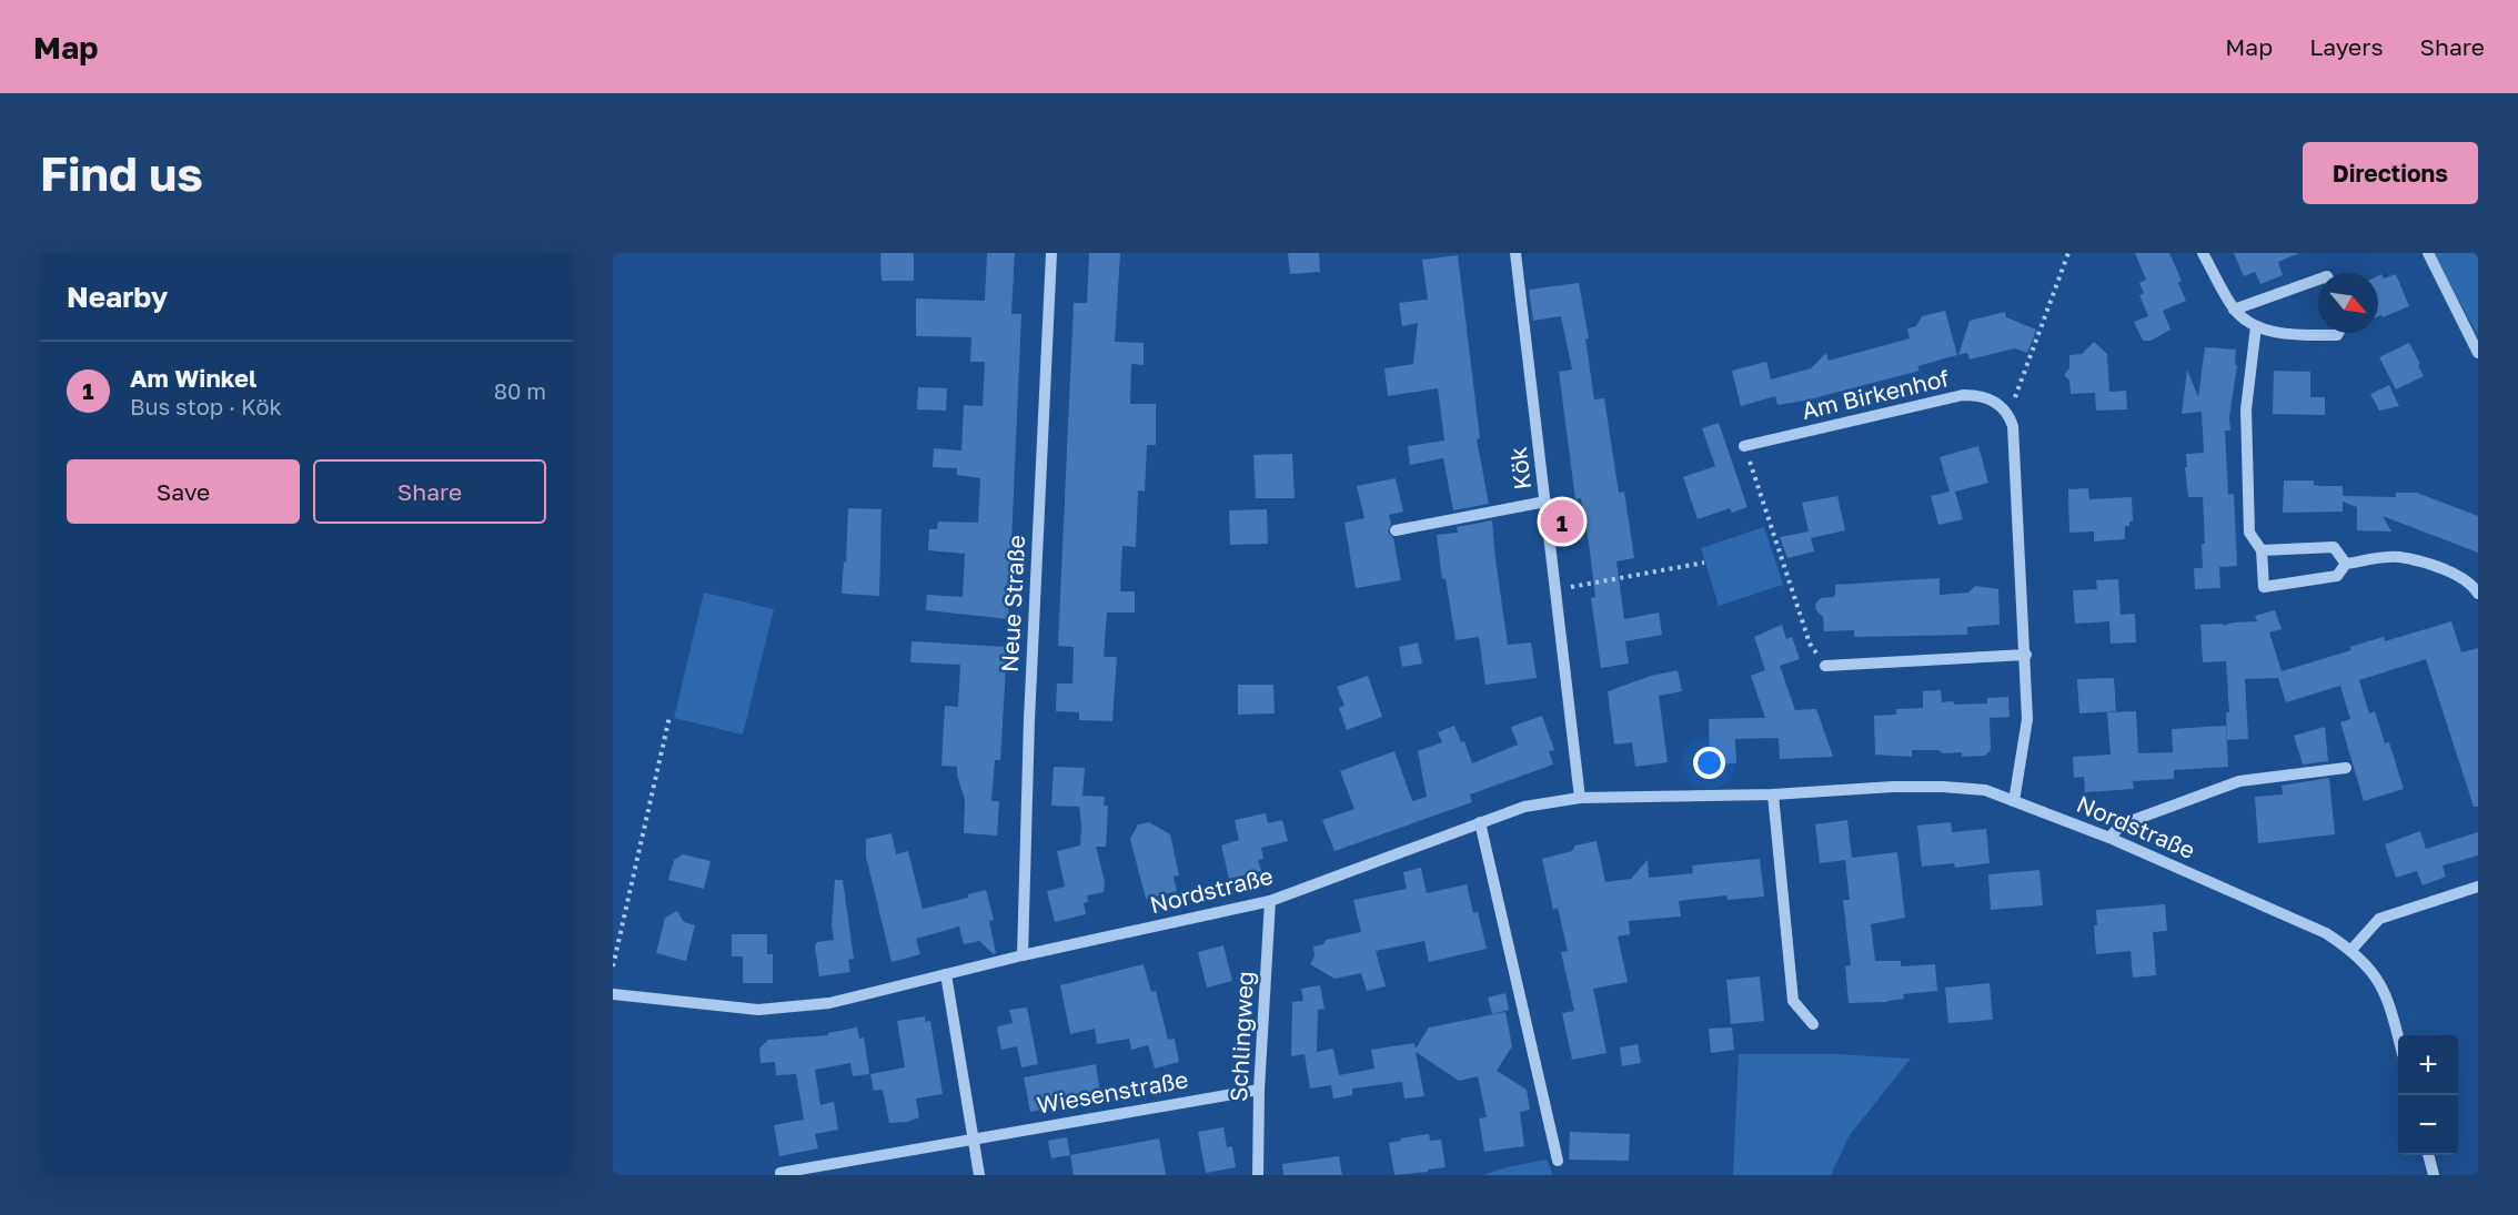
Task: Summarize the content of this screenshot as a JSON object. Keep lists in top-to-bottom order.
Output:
{
  "streets": {
    "street": [
      "Am Birkenhof",
      "Kök",
      "Neue Straße",
      "Nordstraße",
      "Schlingweg",
      "Wiesenstraße"
    ]
  },
  "crossings": [
    ["Kök", "Nordstraße"],
    ["Neue Straße", "Nordstraße"],
    ["Nordstraße", "Schlingweg"],
    ["Schlingweg", "Wiesenstraße"]
  ],
  "north": "bottom right",
  "page": {
    "header": "Map",
    "nav": ["Map", "Layers", "Share"],
    "buttons": [
      "Directions",
      ["Save", "Share"]
    ],
    "title": "Find us",
    "heading": "Nearby",
    "list": [
      {
        "mark": "1",
        "name": "Am Winkel",
        "note": "Bus stop · Kök",
        "value": "80 m"
      }
    ],
    "pins": "1",
    "map_buttons": ["+", "−"]
  }
}
